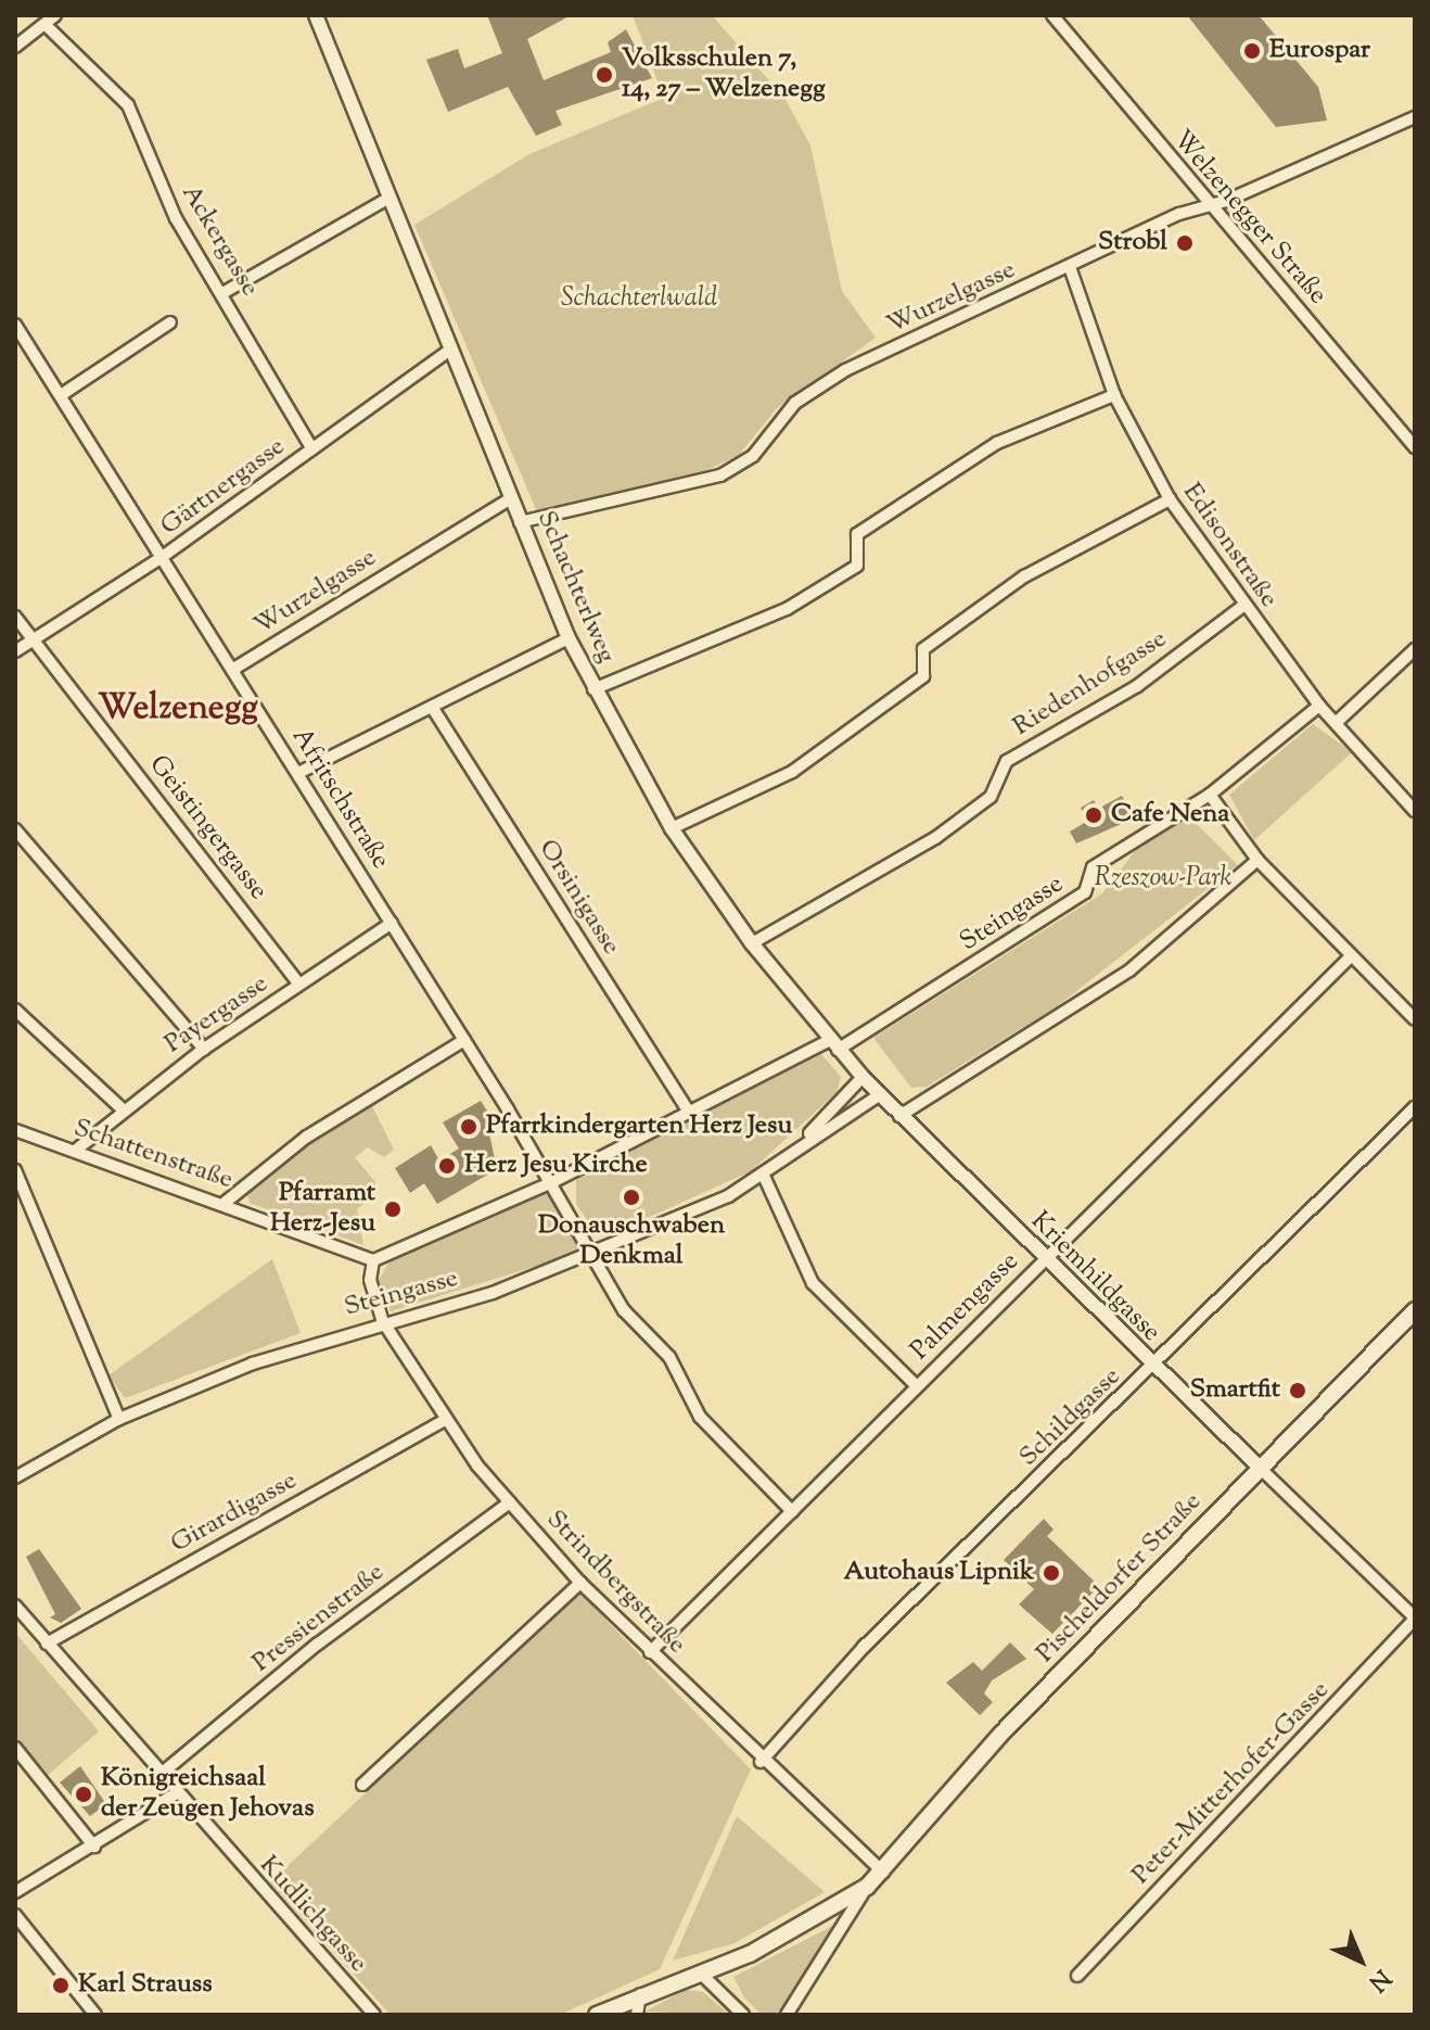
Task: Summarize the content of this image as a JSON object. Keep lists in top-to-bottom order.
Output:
{
  "streets": {
    "main road": ["Pischeldorfer Straße"],
    "street": [
      "Welzenegger Straße",
      "Ackergasse",
      "Wurzelgasse",
      "Gärtnergasse",
      "Edisonstraße",
      "Schachterlweg",
      "Riedenhofgasse",
      "Afritschstraße",
      "Geistingergasse",
      "Orsinigasse",
      "Steingasse",
      "Payergasse",
      "Schattenstraße",
      "Kriemhildgasse",
      "Palmengasse",
      "Schildgasse",
      "Girardigasse",
      "Strindbergstraße",
      "Pressienstraße",
      "Peter-Mitterhofer-Gasse",
      "Kudlichgasse"
    ]
  },
  "crossings": [
    ["Welzenegger Straße", "Wurzelgasse"],
    ["Ackergasse", "Gärtnergasse"],
    ["Wurzelgasse", "Edisonstraße"],
    ["Wurzelgasse", "Schachterlweg"],
    ["Wurzelgasse", "Afritschstraße"],
    ["Gärtnergasse", "Schachterlweg"],
    ["Gärtnergasse", "Afritschstraße"],
    ["Gärtnergasse", "Geistingergasse"],
    ["Edisonstraße", "Riedenhofgasse"],
    ["Edisonstraße", "Steingasse"],
    ["Schachterlweg", "Riedenhofgasse"],
    ["Schachterlweg", "Steingasse"],
    ["Schachterlweg", "Kriemhildgasse"],
    ["Afritschstraße", "Steingasse"],
    ["Afritschstraße", "Payergasse"],
    ["Afritschstraße", "Palmengasse"],
    ["Geistingergasse", "Payergasse"],
    ["Orsinigasse", "Steingasse"],
    ["Steingasse", "Schattenstraße"],
    ["Steingasse", "Strindbergstraße"],
    ["Payergasse", "Schattenstraße"],
    ["Kriemhildgasse", "Palmengasse"],
    ["Kriemhildgasse", "Schildgasse"],
    ["Kriemhildgasse", "Pischeldorfer Straße"],
    ["Palmengasse", "Strindbergstraße"],
    ["Schildgasse", "Strindbergstraße"],
    ["Girardigasse", "Strindbergstraße"],
    ["Girardigasse", "Kudlichgasse"],
    ["Pischeldorfer Straße", "Strindbergstraße"],
    ["Strindbergstraße", "Pressienstraße"],
    ["Pressienstraße", "Kudlichgasse"]
  ],
  "districts": ["Welzenegg"],
  "parks": ["Schachterlwald", "Rzeszow-Park"],
  "places": [
    "Eurospar",
    "Volksschulen 7, 14, 27 – Welzenegg",
    "Strobl",
    "Cafe Nena",
    "Pfarrkindergarten Herz Jesu",
    "Herz Jesu Kirche",
    "Donauschwaben Denkmal",
    "Pfarramt Herz-Jesu",
    "Smartfit",
    "Autohaus Lipnik",
    "Königreichsaal der Zeugen Jehovas",
    "Karl Strauss"
  ],
  "north": "bottom right"
}
